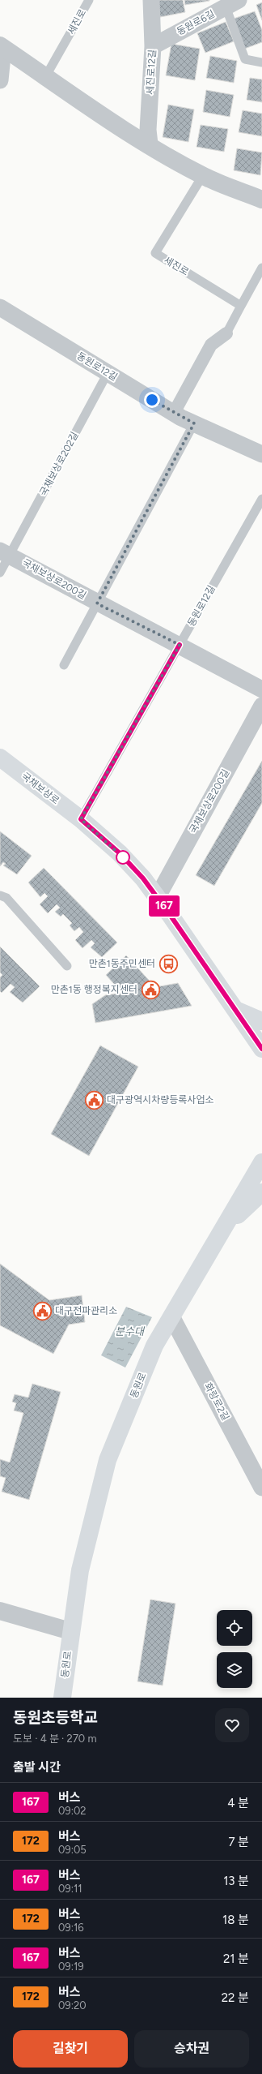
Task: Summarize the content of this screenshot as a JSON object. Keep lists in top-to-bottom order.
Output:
{
  "streets": {
    "main road": ["국채보상로", "동원로"],
    "street": [
      "동원로6길",
      "세진로12길",
      "동원로12길",
      "국채보상로200길",
      "화랑로2길"
    ],
    "lane": ["세진로", "국채보상로202길"]
  },
  "crossings": [
    ["동원로6길", "세진로12길"],
    ["동원로12길", "국채보상로202길"],
    ["동원로12길", "국채보상로200길"],
    ["국채보상로202길", "국채보상로200길"],
    ["국채보상로200길", "국채보상로"],
    ["동원로", "화랑로2길"]
  ],
  "water": ["분수대"],
  "places": {
    "bus stop": ["만촌1동주민센터"],
    "public building": ["만촌1동 행정복지센터", "대구광역시차량등록사업소", "대구전파관리소"]
  },
  "lines": ["bus line 167"],
  "page": {
    "on_map": "167",
    "heading": [
      ["동원초등학교", "도보 · 4 분 · 270 m"],
      "출발 시간"
    ],
    "list": [
      {
        "mark": "167",
        "name": "버스",
        "note": "09:02",
        "value": "4 분"
      },
      {
        "mark": "172",
        "name": "버스",
        "note": "09:05",
        "value": "7 분"
      },
      {
        "mark": "167",
        "name": "버스",
        "note": "09:11",
        "value": "13 분"
      },
      {
        "mark": "172",
        "name": "버스",
        "note": "09:16",
        "value": "18 분"
      },
      {
        "mark": "167",
        "name": "버스",
        "note": "09:19",
        "value": "21 분"
      },
      {
        "mark": "172",
        "name": "버스",
        "note": "09:20",
        "value": "22 분"
      }
    ],
    "buttons": ["길찾기", "승차권"]
  }
}
